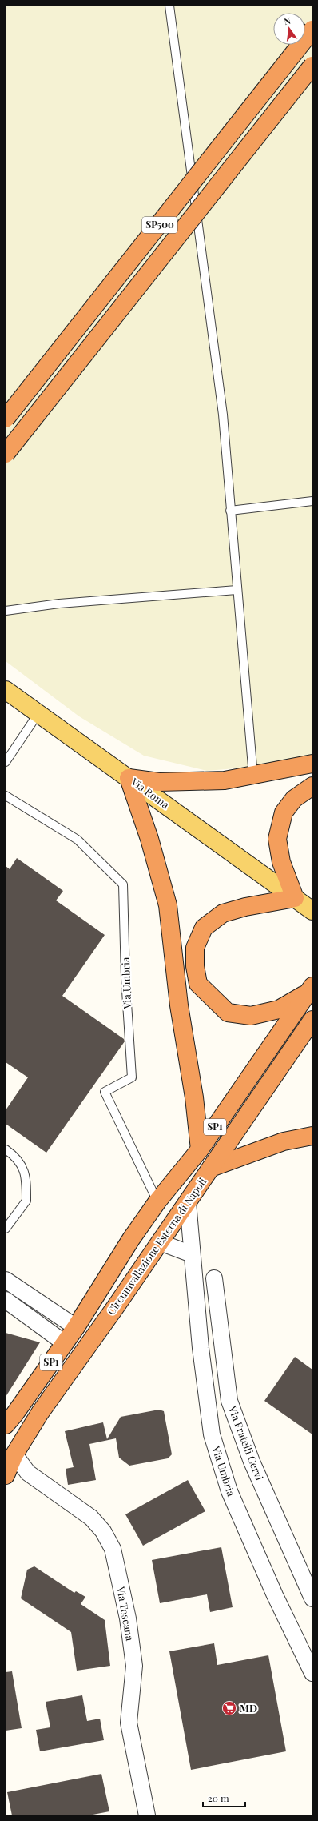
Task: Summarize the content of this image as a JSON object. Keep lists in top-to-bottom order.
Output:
{
  "streets": {
    "highway": ["SP500", "SP1", "Circumvallazione Esterna di Napoli"],
    "main road": ["Via Roma"],
    "street": ["Via Umbria", "Via Fratelli Cervi", "Via Toscana"]
  },
  "crossings": [
    ["Via Umbria", "Circumvallazione Esterna di Napoli"],
    ["Circumvallazione Esterna di Napoli", "Via Toscana"]
  ],
  "places": {
    "supermarket": ["MD"]
  },
  "scale_bar": "20 m",
  "north": "top"
}
